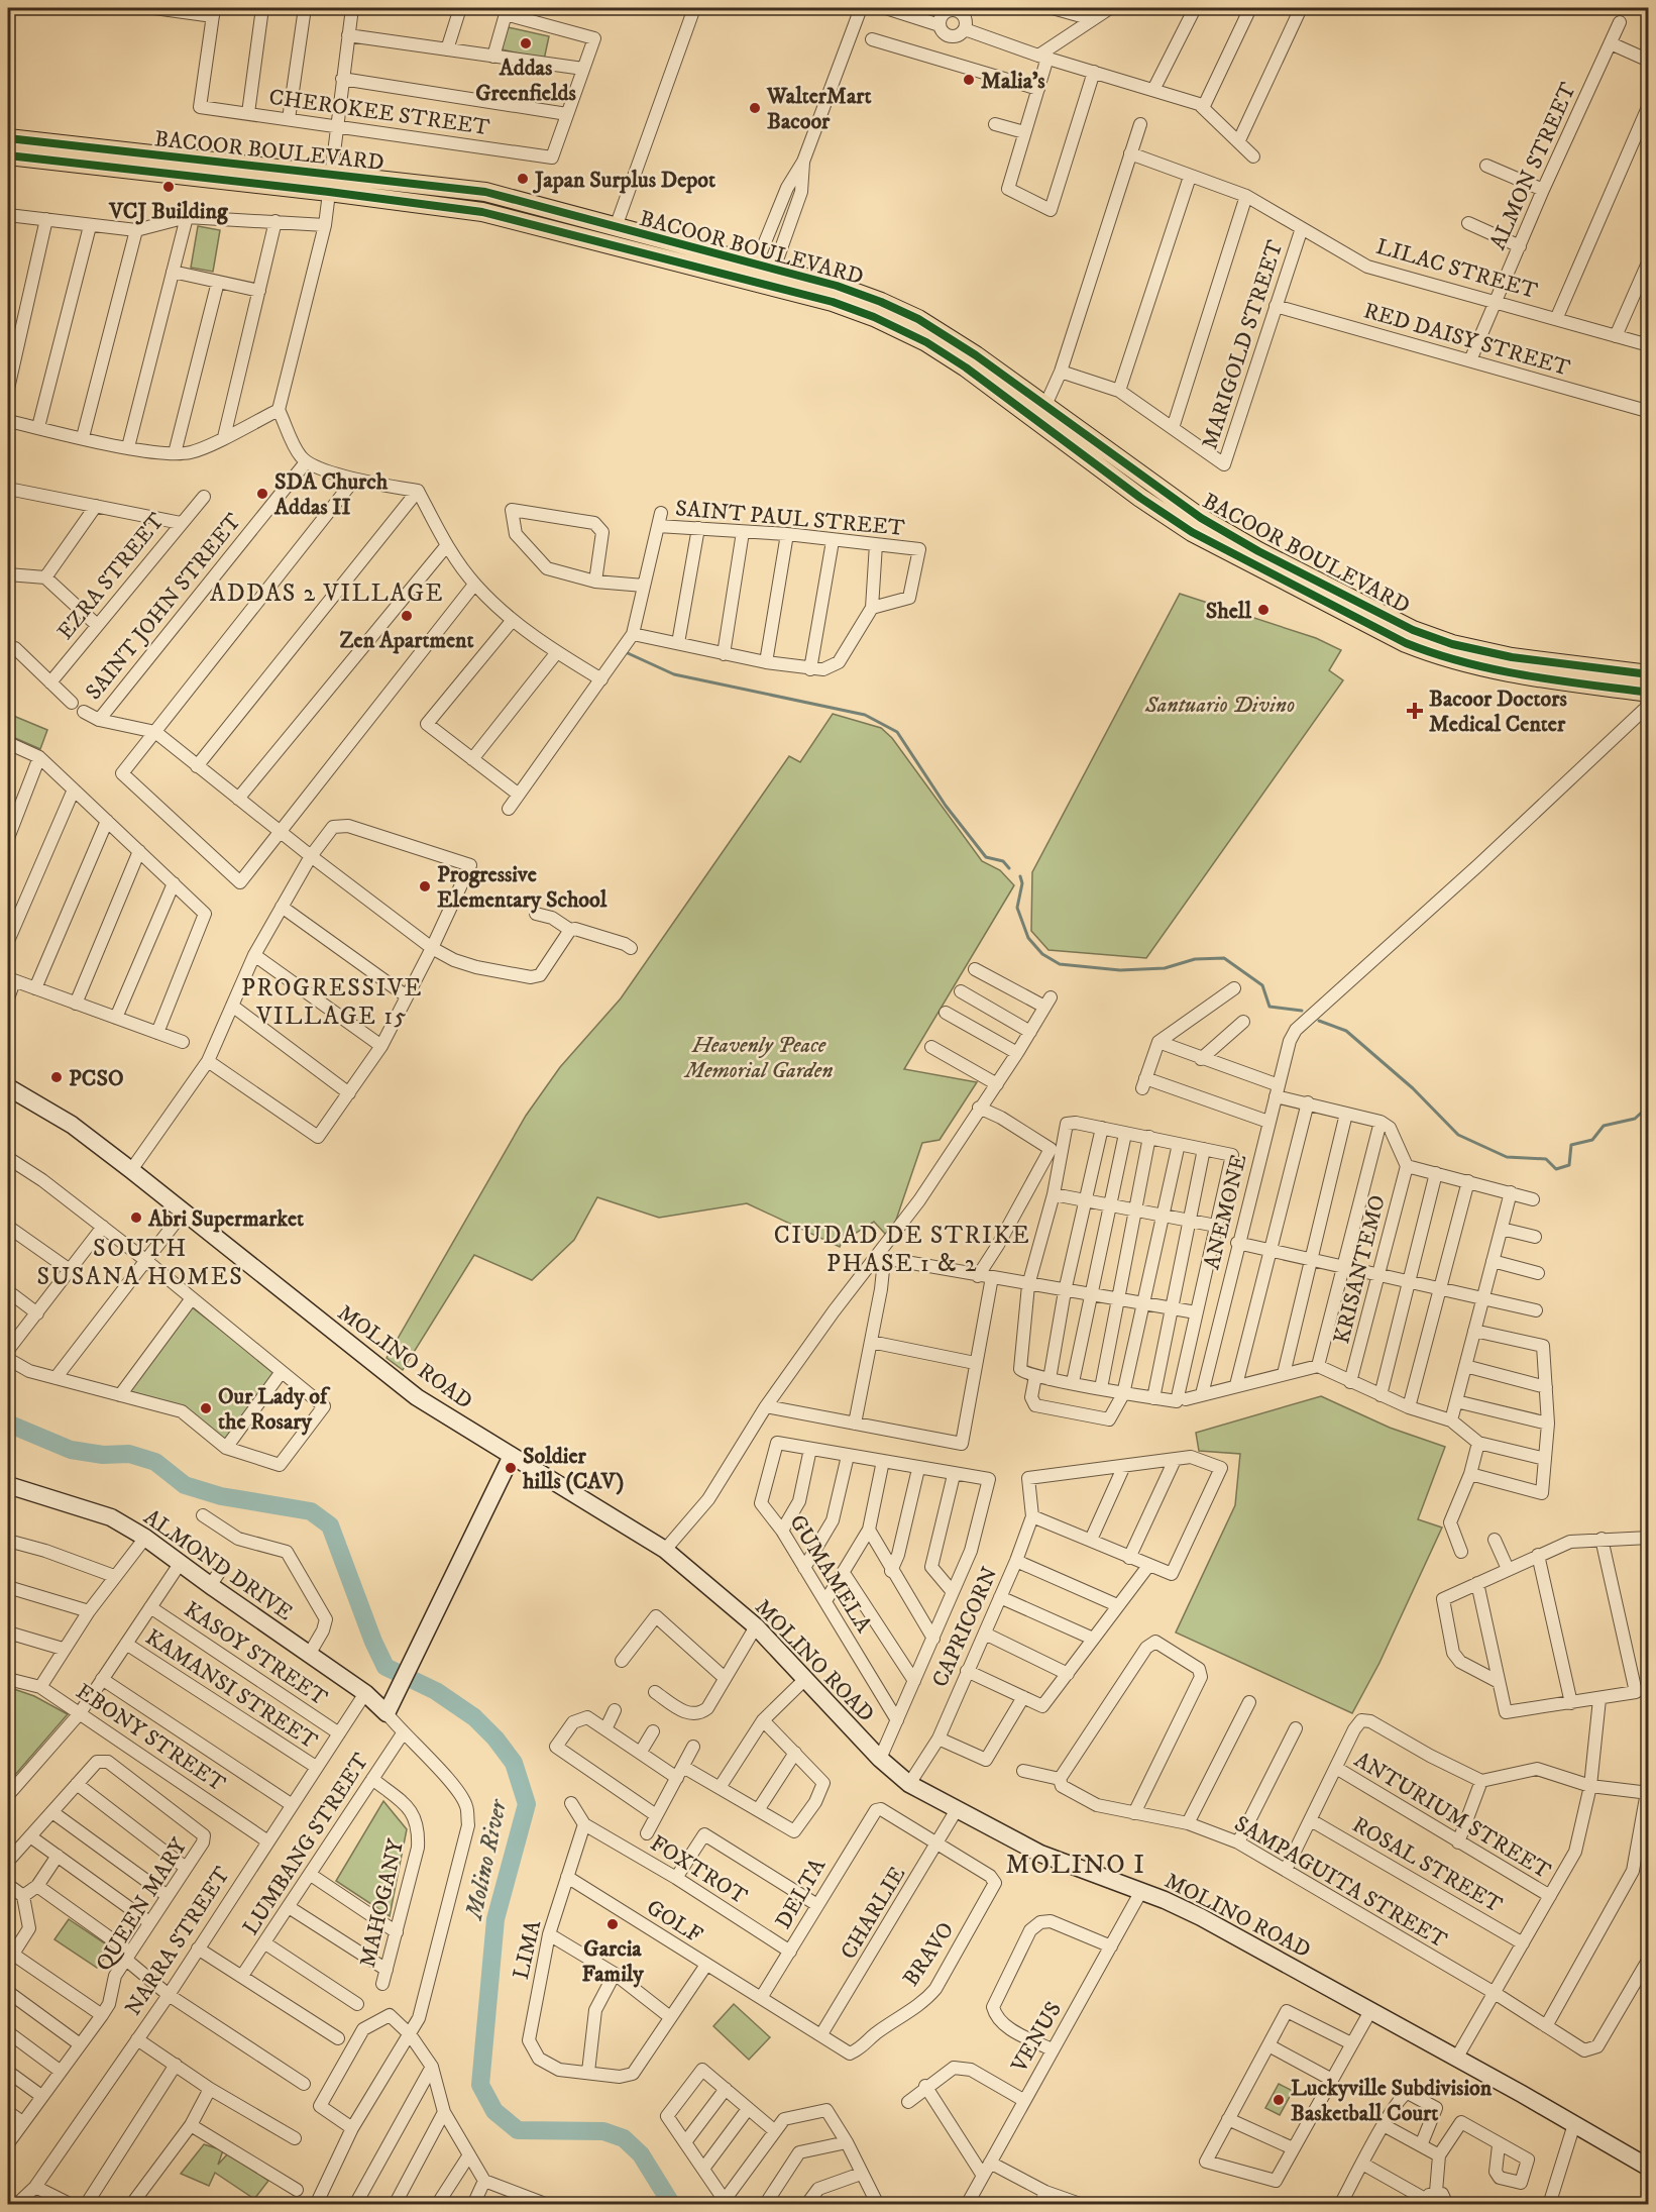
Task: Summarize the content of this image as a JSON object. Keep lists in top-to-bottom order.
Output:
{
  "streets": {
    "main road": ["BACOOR BOULEVARD", "MOLINO ROAD", "ALMOND DRIVE"],
    "street": [
      "CHEROKEE STREET",
      "ALMON STREET",
      "LILAC STREET",
      "RED DAISY STREET",
      "MARIGOLD STREET",
      "SAINT PAUL STREET",
      "EZRA STREET",
      "SAINT JOHN STREET",
      "ANEMONE",
      "KRISANTEMO",
      "GUMAMELA",
      "CAPRICORN",
      "KASOY STREET",
      "KAMANSI STREET",
      "EBONY STREET",
      "ANTURIUM STREET",
      "LUMBANG STREET",
      "ROSAL STREET",
      "FOXTROT",
      "SAMPAGUITA STREET",
      "DELTA",
      "MAHOGANY",
      "QUEEN MARY",
      "CHARLIE",
      "GOLF",
      "NARRA STREET",
      "LIMA",
      "BRAVO",
      "VENUS"
    ]
  },
  "crossings": [
    ["ALMON STREET", "LILAC STREET"],
    ["ALMON STREET", "RED DAISY STREET"],
    ["LILAC STREET", "MARIGOLD STREET"],
    ["RED DAISY STREET", "MARIGOLD STREET"],
    ["MOLINO ROAD", "CAPRICORN"],
    ["MOLINO ROAD", "CHARLIE"],
    ["MOLINO ROAD", "VENUS"],
    ["ALMOND DRIVE", "NARRA STREET"],
    ["KASOY STREET", "NARRA STREET"],
    ["KAMANSI STREET", "NARRA STREET"],
    ["EBONY STREET", "NARRA STREET"],
    ["LUMBANG STREET", "MAHOGANY"],
    ["FOXTROT", "DELTA"],
    ["FOXTROT", "LIMA"],
    ["DELTA", "CHARLIE"],
    ["DELTA", "GOLF"],
    ["DELTA", "BRAVO"],
    ["CHARLIE", "GOLF"],
    ["CHARLIE", "BRAVO"],
    ["GOLF", "LIMA"],
    ["GOLF", "BRAVO"]
  ],
  "districts": [
    "ADDAS 2 VILLAGE",
    "PROGRESSIVE VILLAGE 15",
    "CIUDAD DE STRIKE PHASE 1 & 2",
    "SOUTH SUSANA HOMES",
    "MOLINO I"
  ],
  "water": ["Molino River"],
  "parks": ["Santuario Divino", "Heavenly Peace Memorial Garden"],
  "places": {
    "other": [
      "Addas Greenfields",
      "Malia's",
      "WalterMart Bacoor",
      "Japan Surplus Depot",
      "VCJ Building",
      "SDA Church Addas II",
      "Shell",
      "Zen Apartment",
      "Progressive Elementary School",
      "PCSO",
      "Abri Supermarket",
      "Our Lady of the Rosary",
      "Soldier hills (CAV)",
      "Garcia Family",
      "Luckyville Subdivision Basketball Court"
    ],
    "health": ["Bacoor Doctors Medical Center"]
  }
}
